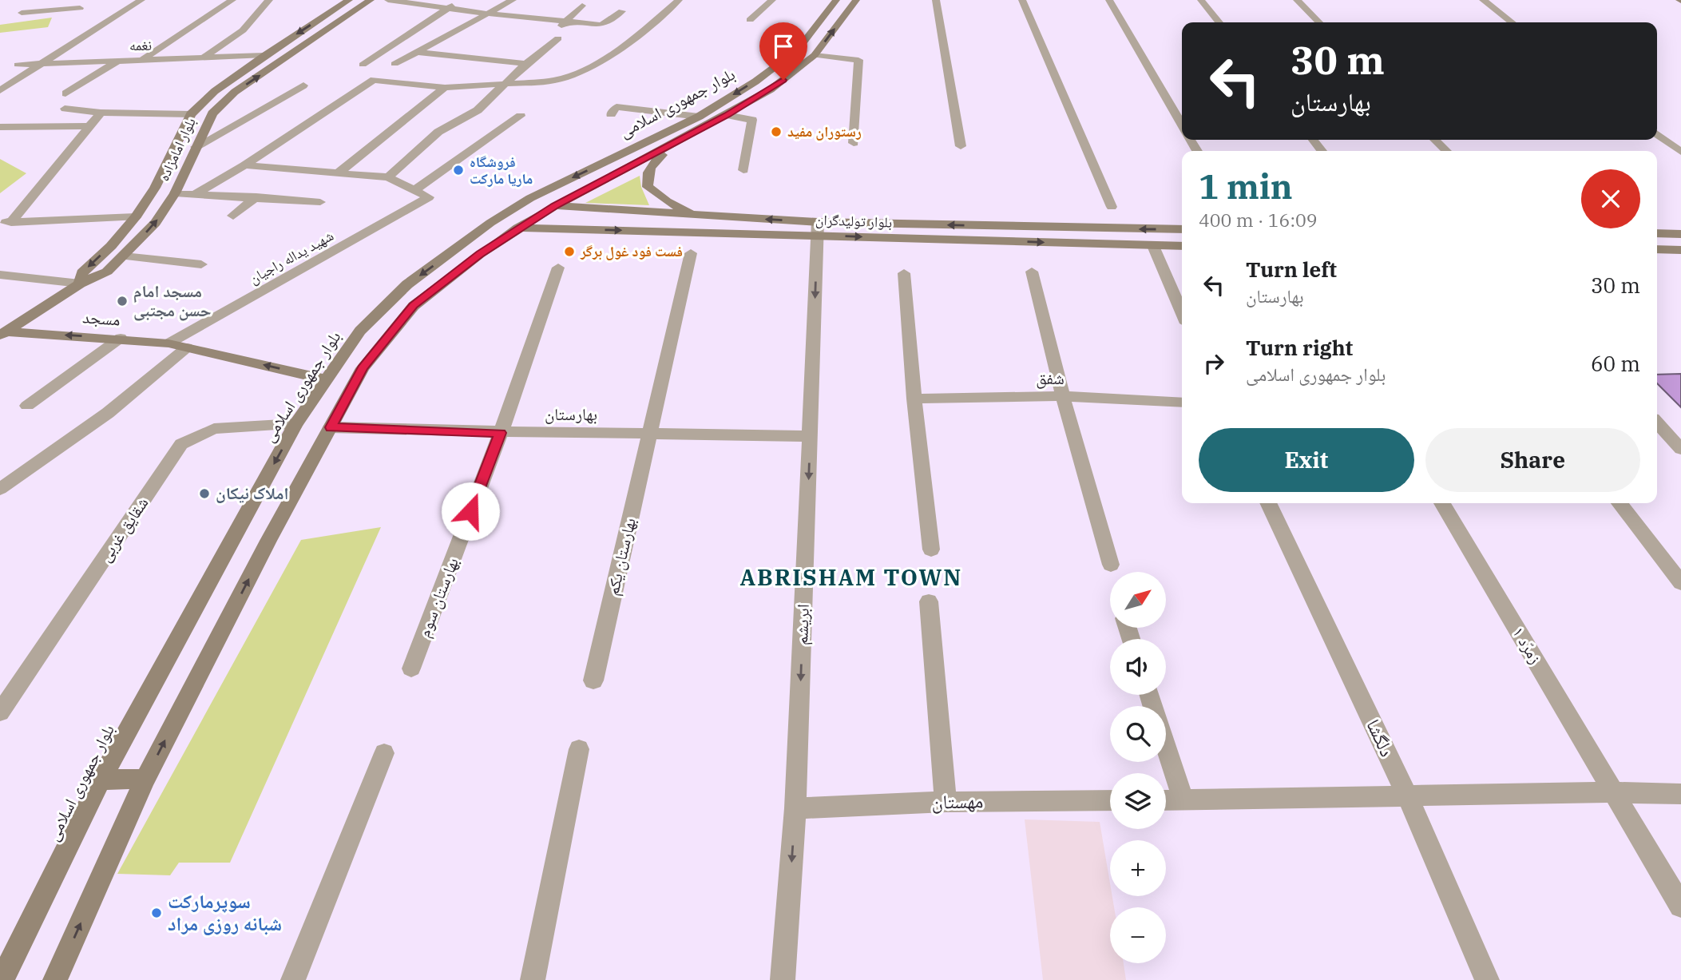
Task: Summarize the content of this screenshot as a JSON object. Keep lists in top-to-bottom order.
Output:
{
  "streets": {
    "main road": [
      "بلوار جمهوری اسلامی",
      "بلوار امامزاده",
      "بلوار تولیدگران",
      "مسجد"
    ],
    "street": [
      "نغمه",
      "شهید یداله راجیان",
      "شفق",
      "بهارستان",
      "شقایق غربی",
      "بهارستان یکم",
      "بهارستان سوم",
      "ابریشم",
      "زمرّد ۱",
      "دلگشا",
      "مهستان"
    ]
  },
  "crossings": [
    ["نغمه", "بلوار امامزاده"],
    ["بلوار جمهوری اسلامی", "بلوار تولیدگران"],
    ["بلوار جمهوری اسلامی", "مسجد"],
    ["بلوار جمهوری اسلامی", "بهارستان"],
    ["بلوار جمهوری اسلامی", "شقایق غربی"],
    ["بلوار امامزاده", "مسجد"],
    ["بلوار تولیدگران", "ابریشم"],
    ["شهید یداله راجیان", "مسجد"],
    ["بهارستان", "بهارستان یکم"],
    ["بهارستان", "بهارستان سوم"],
    ["بهارستان", "ابریشم"],
    ["ابریشم", "مهستان"]
  ],
  "one_way": ["مسجد"],
  "districts": ["ABRISHAM TOWN"],
  "places": [
    "رستوران مفید",
    "فروشگاه ماریا مارکت",
    "فست فود غول برگر",
    "مسجد امام حسن مجتبی",
    "املاک نیکان",
    "سوپرمارکت شبانه روزی مراد"
  ],
  "north": "top right",
  "page": {
    "turn": ["30 m", "بهارستان"],
    "heading": ["1 min", "400 m · 16:09"],
    "list": [
      {
        "name": "Turn left",
        "note": "بهارستان",
        "value": "30 m"
      },
      {
        "name": "Turn right",
        "note": "بلوار جمهوری اسلامی",
        "value": "60 m"
      }
    ],
    "buttons": ["Exit", "Share"],
    "map_buttons": ["+", "−"]
  }
}
